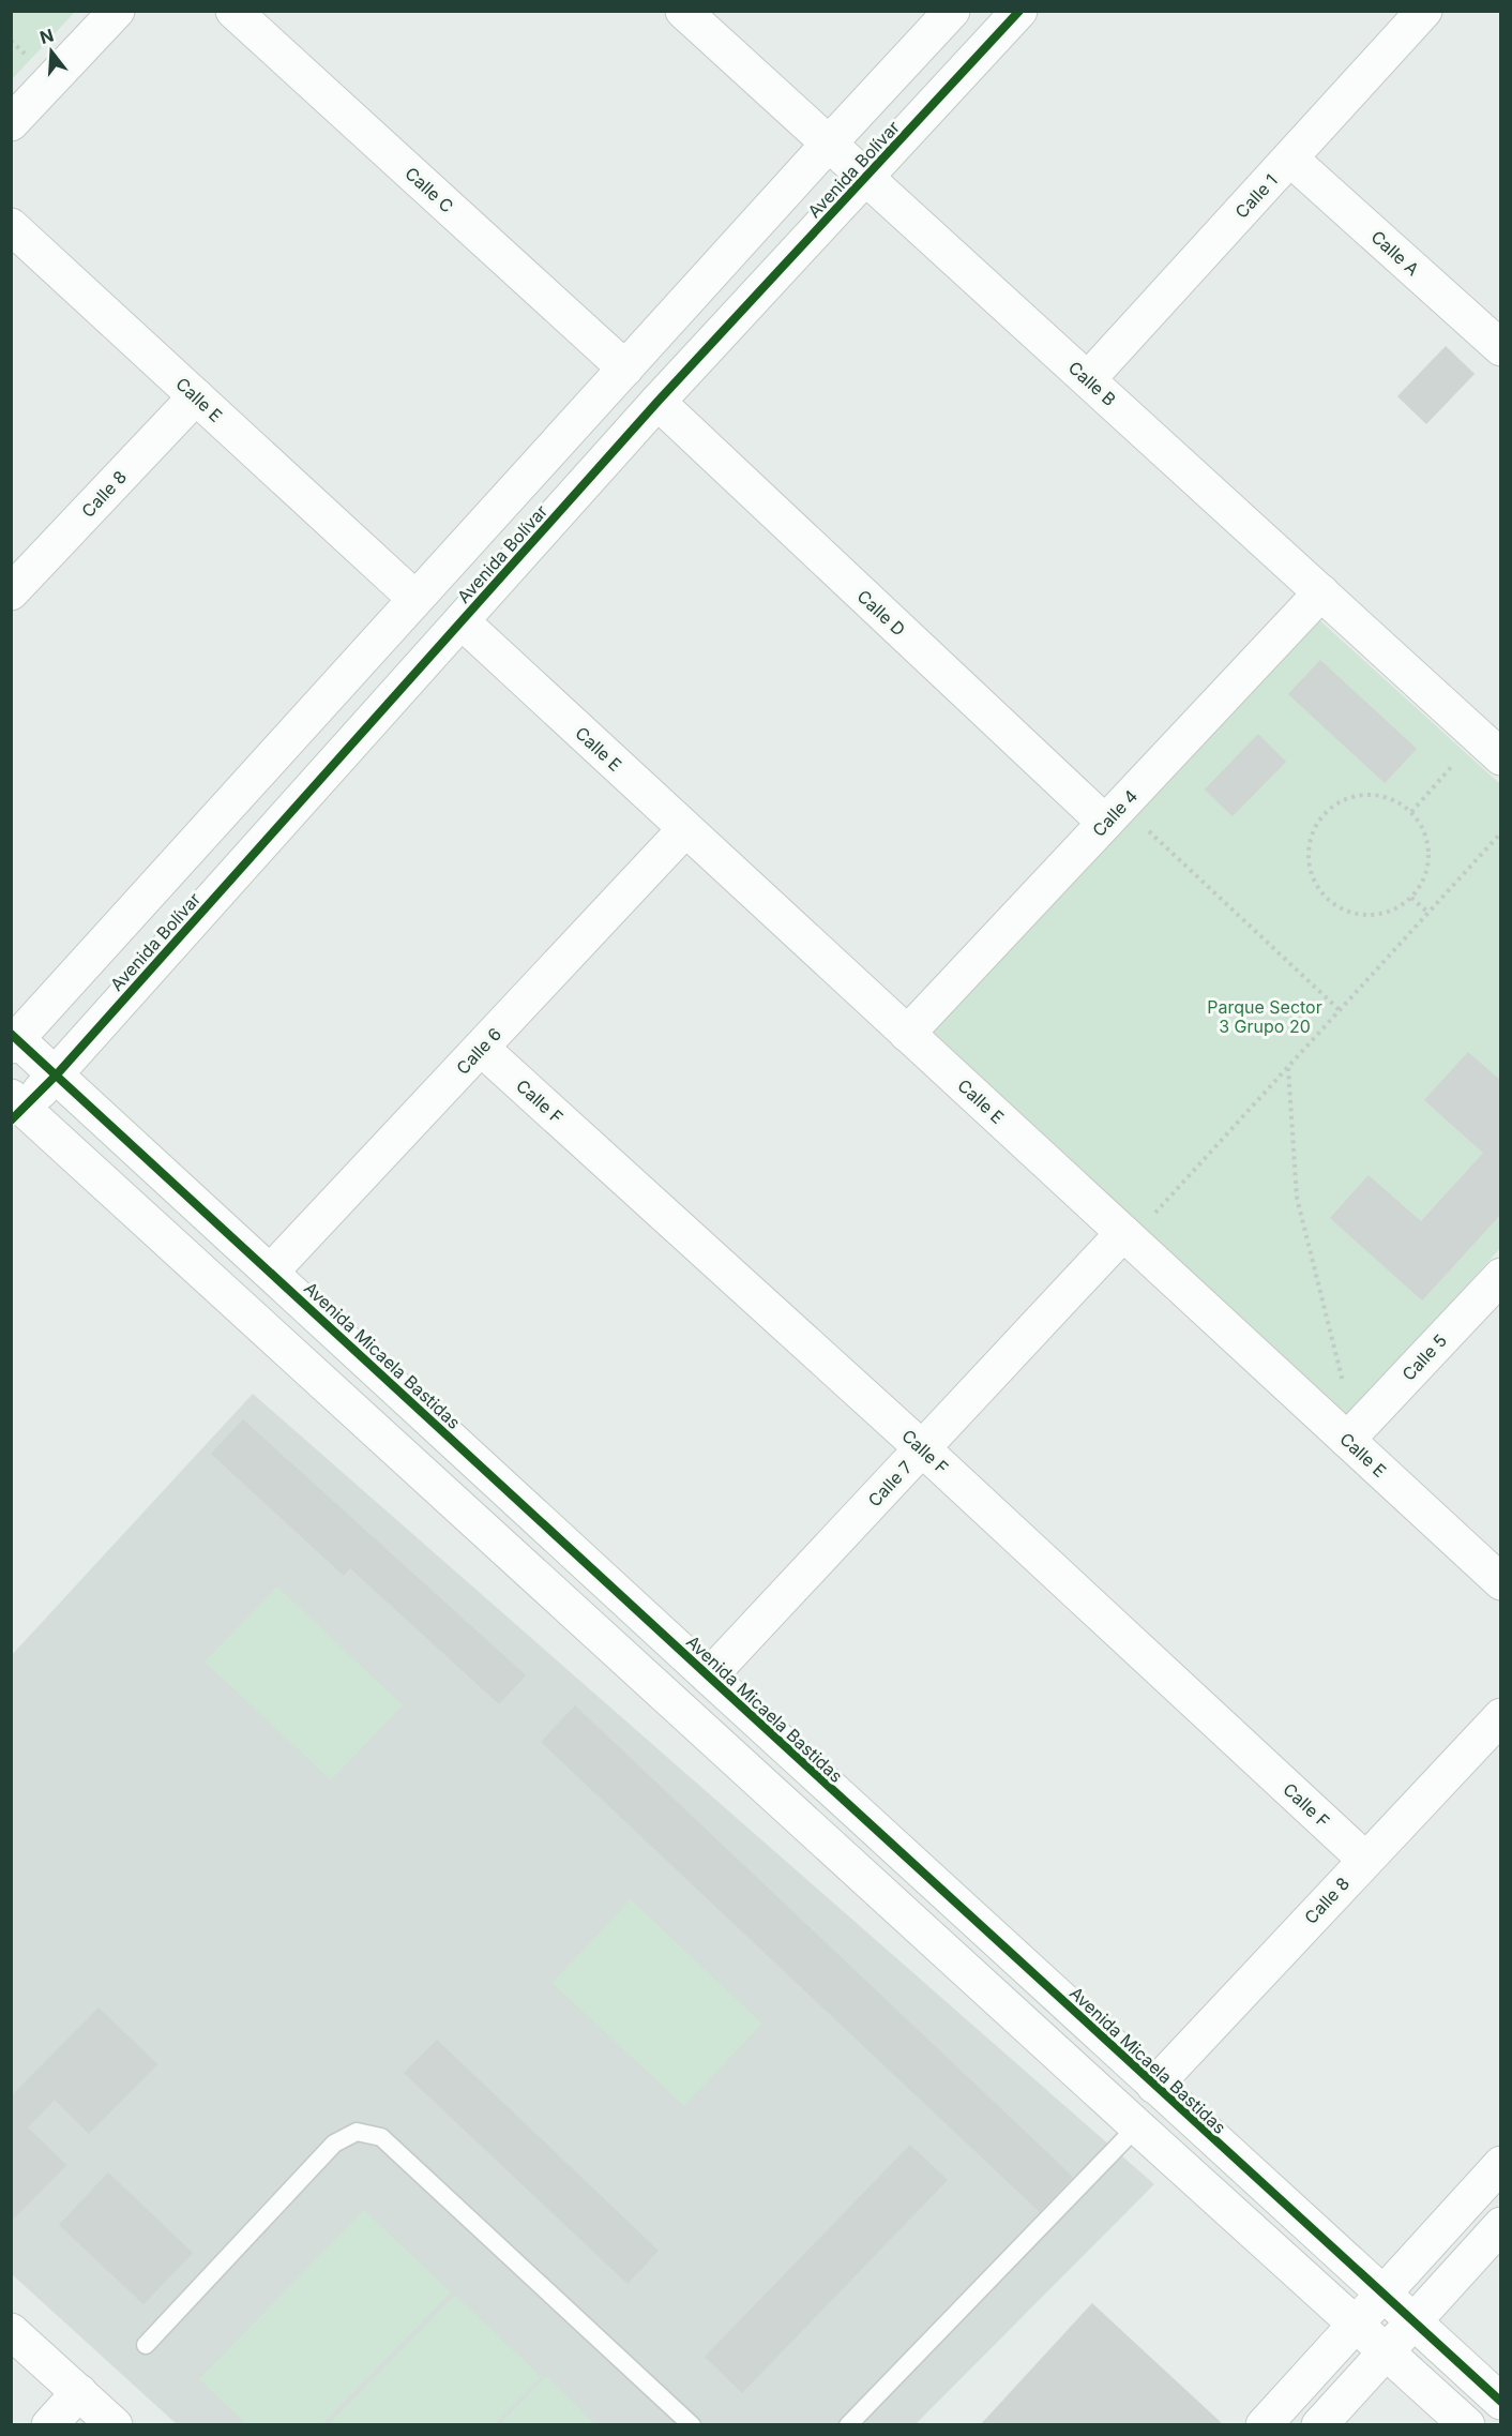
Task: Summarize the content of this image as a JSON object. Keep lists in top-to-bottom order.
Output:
{
  "streets": {
    "street": [
      "Avenida Bolívar",
      "Calle C",
      "Calle 1",
      "Calle A",
      "Calle B",
      "Calle E",
      "Calle 8",
      "Calle D",
      "Calle 4",
      "Calle 6",
      "Calle F",
      "Avenida Micaela Bastidas",
      "Calle 5",
      "Calle 7"
    ]
  },
  "crossings": [
    ["Avenida Bolívar", "Calle C"],
    ["Avenida Bolívar", "Calle B"],
    ["Avenida Bolívar", "Calle E"],
    ["Avenida Bolívar", "Calle D"],
    ["Avenida Bolívar", "Avenida Micaela Bastidas"],
    ["Calle 1", "Calle A"],
    ["Calle 1", "Calle B"],
    ["Calle B", "Calle 4"],
    ["Calle E", "Calle 8"],
    ["Calle E", "Calle 4"],
    ["Calle E", "Calle 6"],
    ["Calle E", "Calle 5"],
    ["Calle E", "Calle 7"],
    ["Calle 8", "Calle F"],
    ["Calle 8", "Avenida Micaela Bastidas"],
    ["Calle D", "Calle 4"],
    ["Calle 6", "Calle F"],
    ["Calle 6", "Avenida Micaela Bastidas"],
    ["Calle F", "Calle 7"],
    ["Avenida Micaela Bastidas", "Calle 7"]
  ],
  "parks": ["Parque Sector 3 Grupo 20"],
  "north": "top"
}
